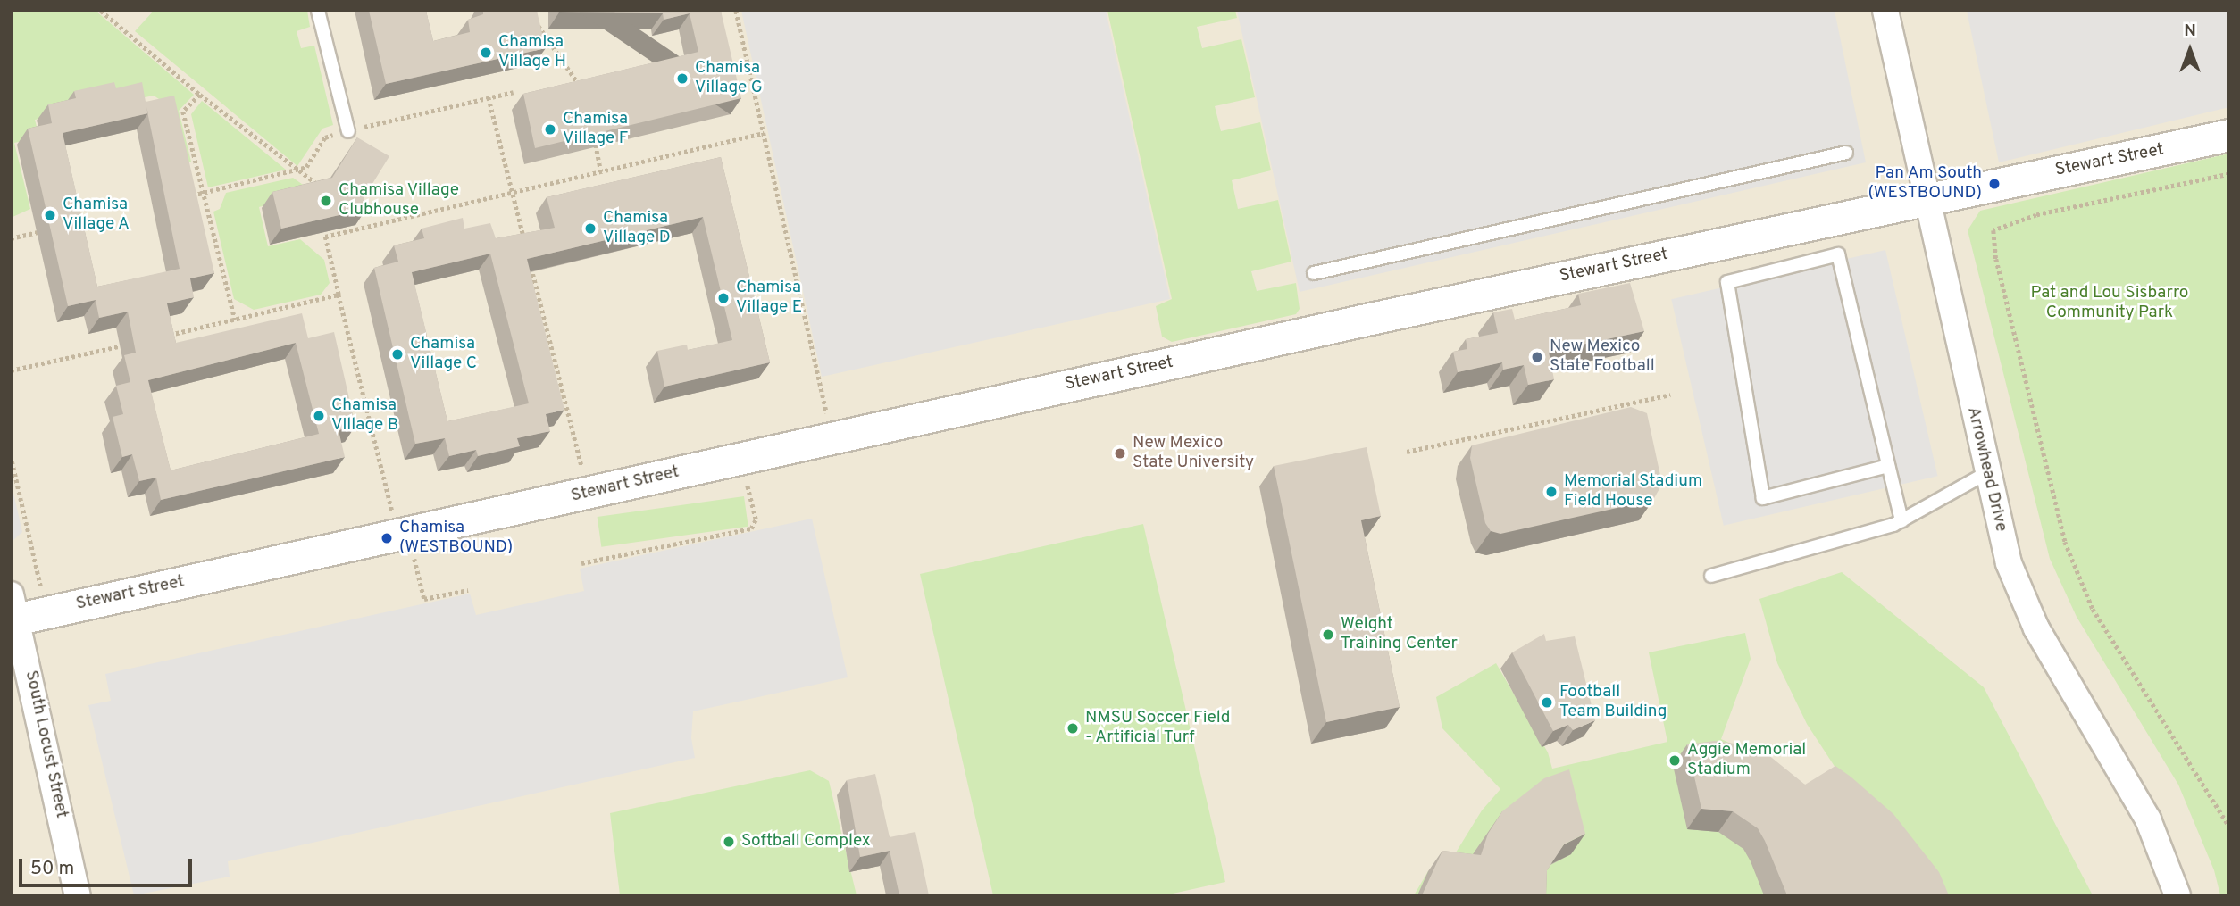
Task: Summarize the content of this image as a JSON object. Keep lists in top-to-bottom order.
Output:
{
  "streets": {
    "street": ["Stewart Street", "Arrowhead Drive", "South Locust Street"]
  },
  "crossings": [
    ["Stewart Street", "Arrowhead Drive"],
    ["Stewart Street", "South Locust Street"]
  ],
  "parks": ["Pat and Lou Sisbarro Community Park"],
  "places": [
    "Chamisa Village H",
    "Chamisa Village G",
    "Chamisa Village F",
    "Pan Am South (WESTBOUND)",
    "Chamisa Village Clubhouse",
    "Chamisa Village A",
    "Chamisa Village D",
    "Chamisa Village E",
    "Chamisa Village C",
    "New Mexico State Football",
    "Chamisa Village B",
    "New Mexico State University",
    "Memorial Stadium Field House",
    "Chamisa (WESTBOUND)",
    "Weight Training Center",
    "Football Team Building",
    "NMSU Soccer Field - Artificial Turf",
    "Aggie Memorial Stadium",
    "Softball Complex"
  ],
  "scale_bar": "50 m",
  "north": "top"
}
